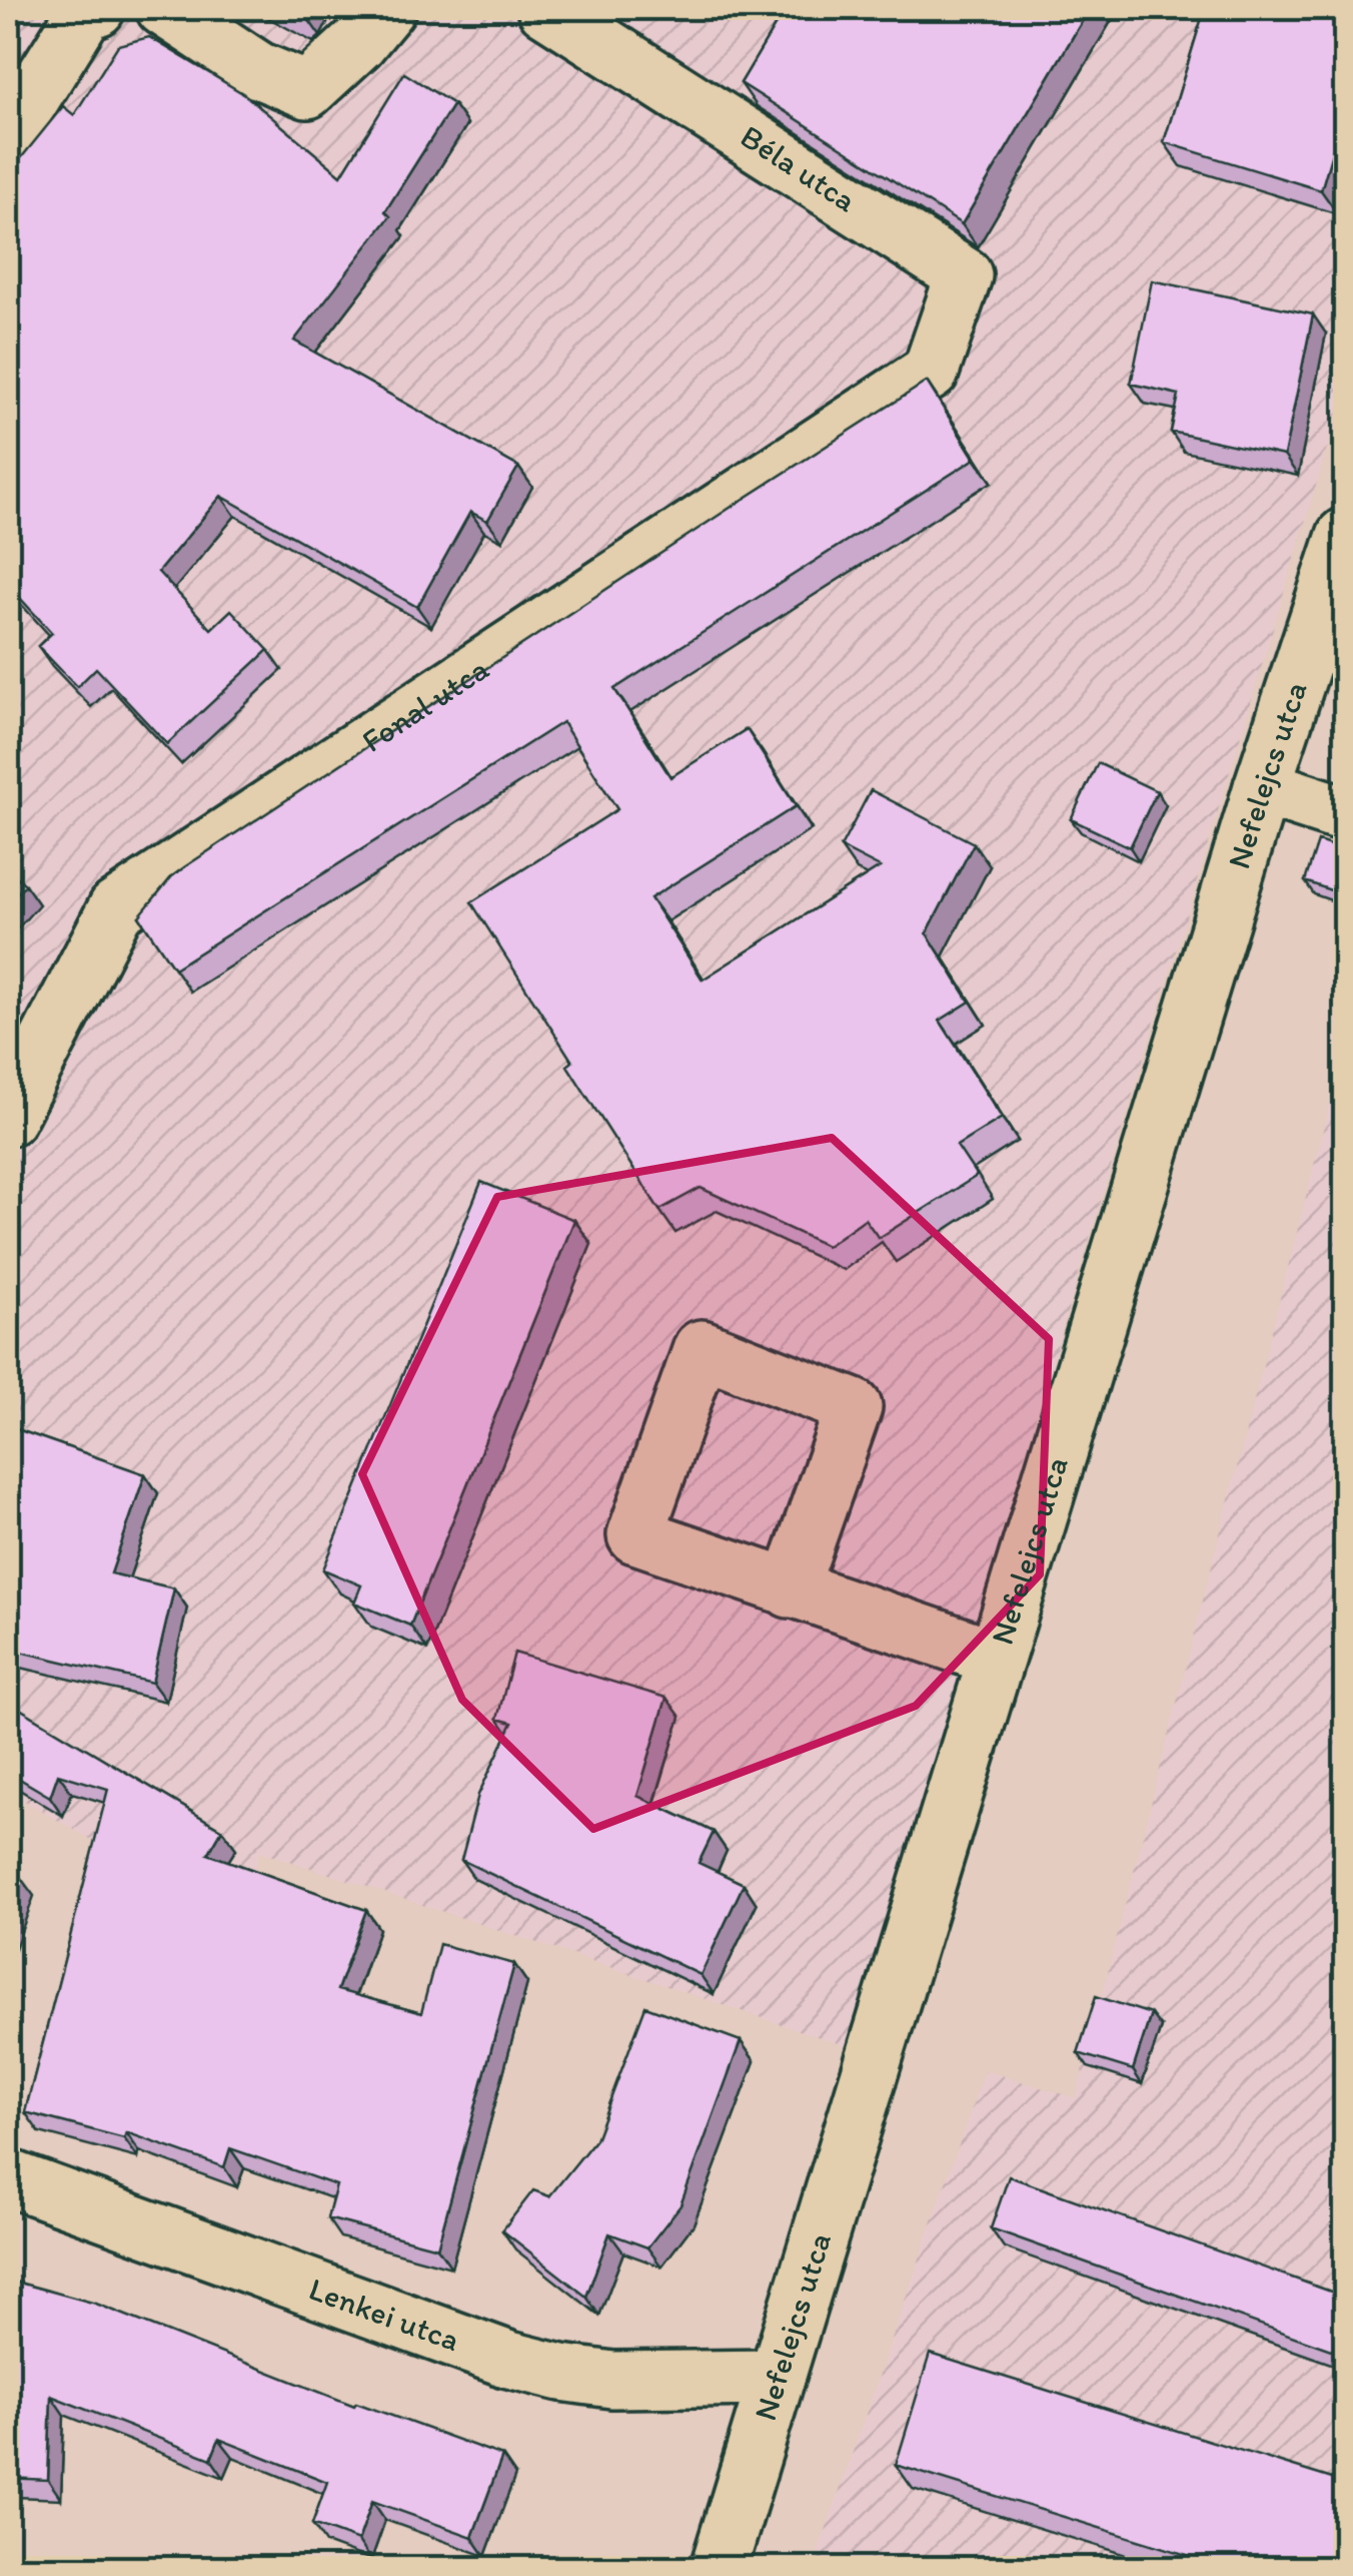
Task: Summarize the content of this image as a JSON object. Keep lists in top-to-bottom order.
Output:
{
  "streets": {
    "street": [
      "Béla utca",
      "Fonal utca",
      "Nefelejcs utca",
      "Lenkei utca"
    ]
  },
  "crossings": [
    ["Béla utca", "Fonal utca"],
    ["Nefelejcs utca", "Lenkei utca"]
  ]
}
